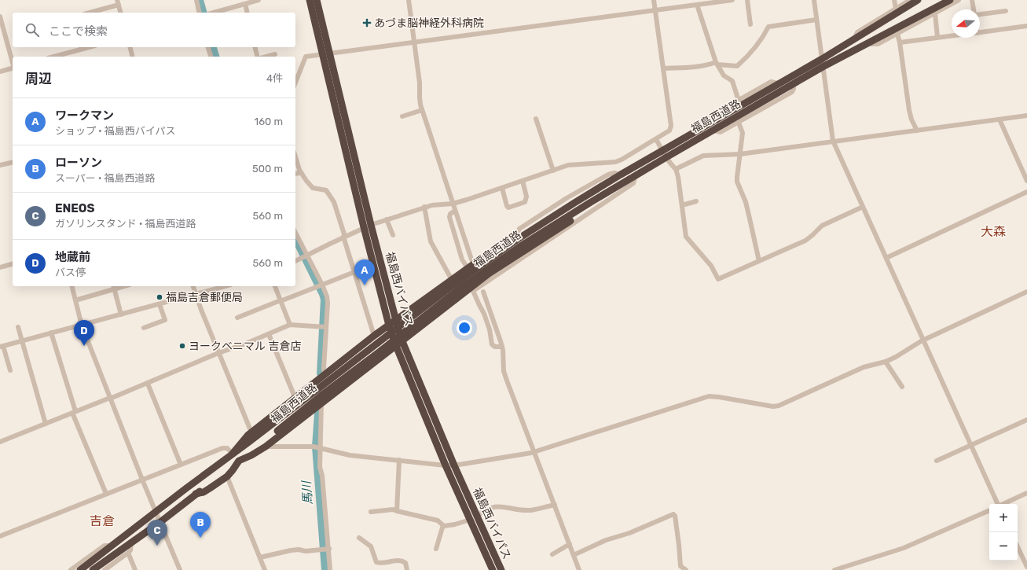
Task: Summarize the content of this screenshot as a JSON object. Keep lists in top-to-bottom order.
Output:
{
  "streets": {
    "highway": ["福島西道路", "福島西バイパス"]
  },
  "districts": ["大森", "吉倉"],
  "water": ["馬川"],
  "places": {
    "health": ["あづま脳神経外科病院"],
    "other": ["福島吉倉郵便局", "ヨークベニマル 吉倉店"]
  },
  "north": "left",
  "page": {
    "search": "ここで検索",
    "heading": ["周辺", "4件"],
    "list": [
      {
        "mark": "A",
        "name": "ワークマン",
        "note": "ショップ · 福島西バイパス",
        "value": "160 m"
      },
      {
        "mark": "B",
        "name": "ローソン",
        "note": "スーパー · 福島西道路",
        "value": "500 m"
      },
      {
        "mark": "C",
        "name": "ENEOS",
        "note": "ガソリンスタンド · 福島西道路",
        "value": "560 m"
      },
      {
        "mark": "D",
        "name": "地蔵前",
        "note": "バス停",
        "value": "560 m"
      }
    ],
    "pins": [
      "A",
      "D",
      "B",
      "C"
    ],
    "map_buttons": ["+", "−"]
  }
}
